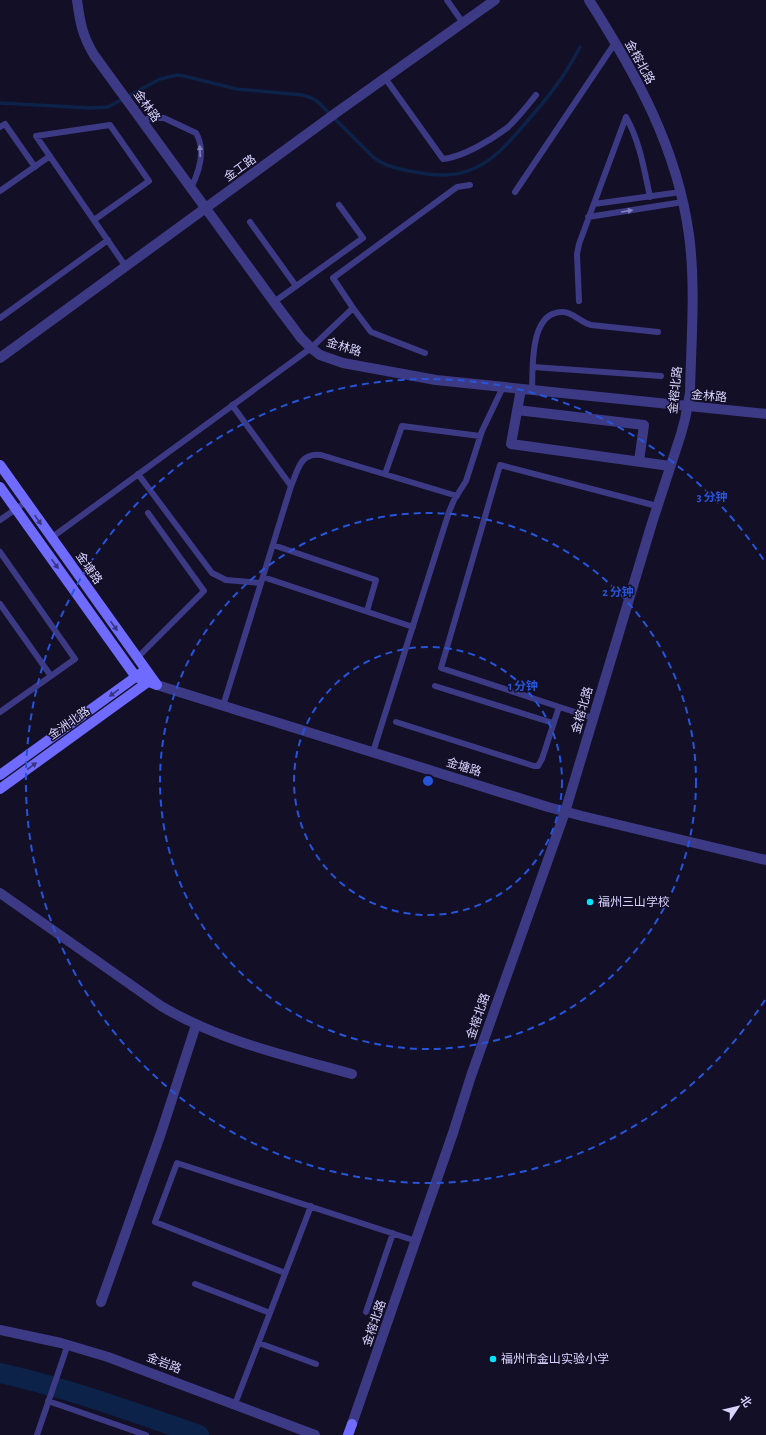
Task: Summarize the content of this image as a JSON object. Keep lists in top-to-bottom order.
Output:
{
  "streets": {
    "main road": ["金榕北路", "金塘路", "金洲北路"],
    "street": ["金林路", "金工路", "金岩路"]
  },
  "crossings": [
    ["金榕北路", "金林路"],
    ["金榕北路", "金塘路"],
    ["金林路", "金工路"],
    ["金塘路", "金洲北路"]
  ],
  "places": ["福州三山学校", "福州市金山实验小学"],
  "north": "top right",
  "rings": ["3 分钟", "2 分钟", "1 分钟"]
}
